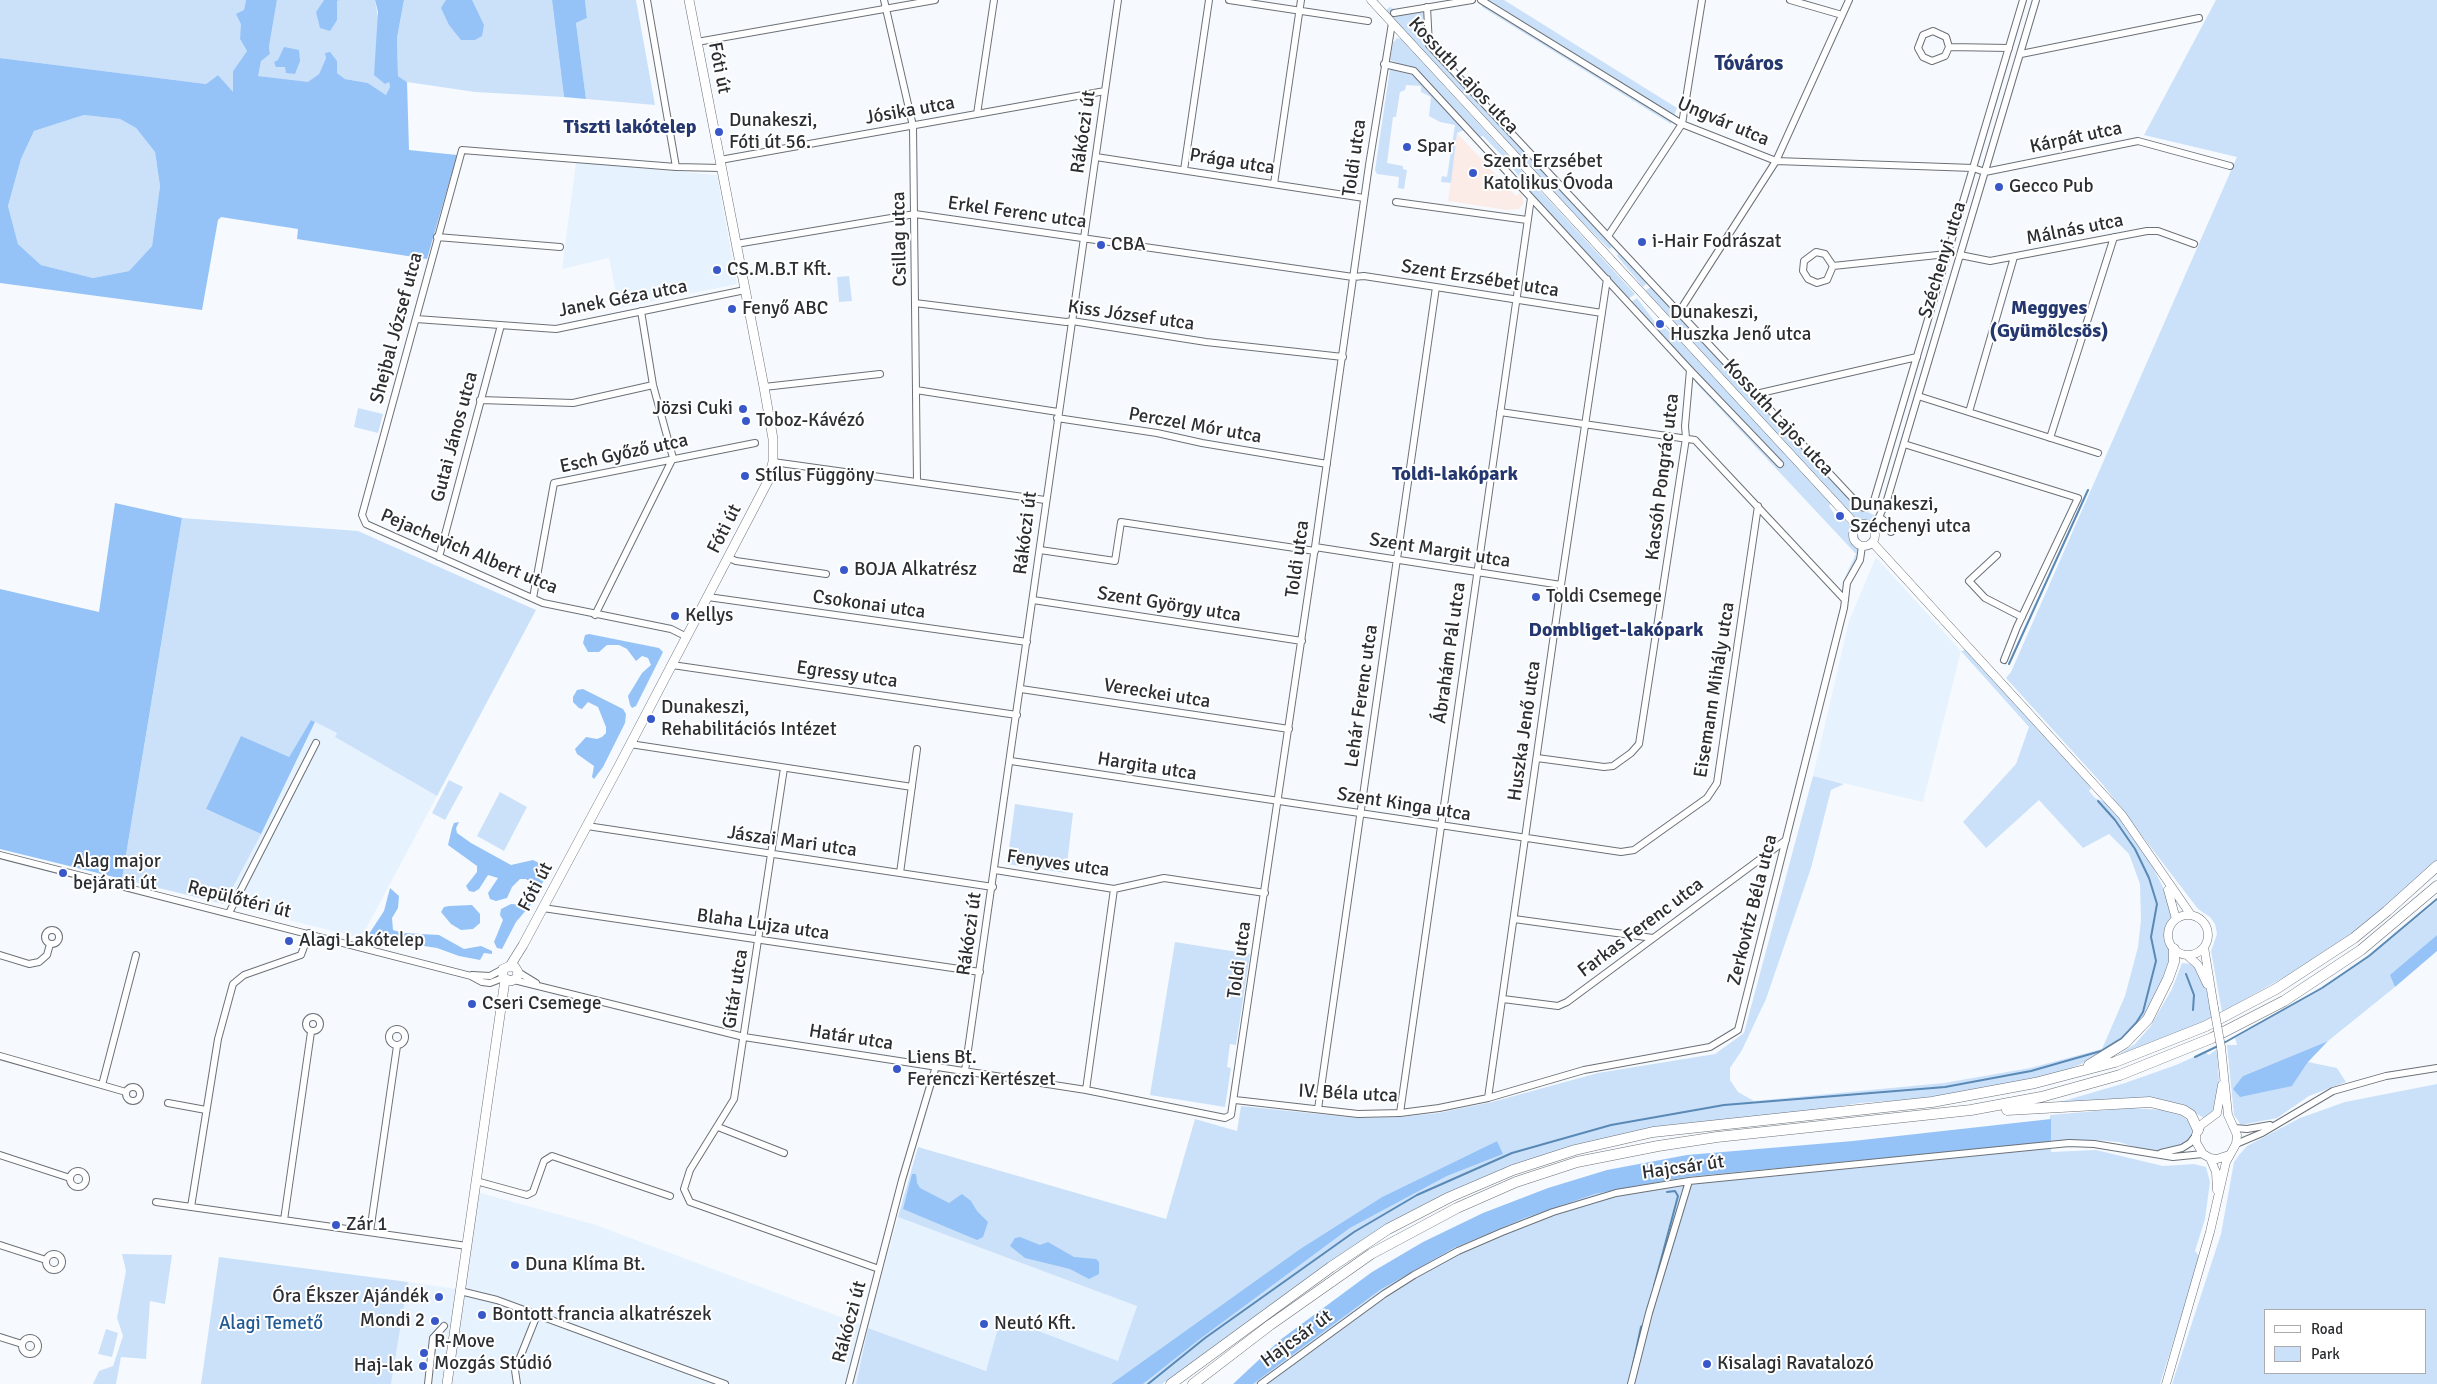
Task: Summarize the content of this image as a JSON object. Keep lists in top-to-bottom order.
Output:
{
  "streets": {
    "main road": ["Fóti út"],
    "street": [
      "Kossuth Lajos utca",
      "Jósika utca",
      "Ungvár utca",
      "Rákóczi út",
      "Kárpát utca",
      "Toldi utca",
      "Prága utca",
      "Erkel Ferenc utca",
      "Málnás utca",
      "Csillag utca",
      "Széchenyi utca",
      "Szent Erzsébet utca",
      "Janek Géza utca",
      "Kiss József utca",
      "Shejbal József utca",
      "Perczel Mór utca",
      "Gutai János utca",
      "Esch Győző utca",
      "Kacsóh Pongrác utca",
      "Szent Margit utca",
      "Pejachevich Albert utca",
      "Csokonai utca",
      "Szent György utca",
      "Ábrahám Pál utca",
      "Egressy utca",
      "Eisemann Mihály utca",
      "Vereckei utca",
      "Lehár Ferenc utca",
      "Huszka Jenő utca",
      "Hargita utca",
      "Szent Kinga utca",
      "Jászai Mari utca",
      "Fenyves utca",
      "Repülőtéri út",
      "Zerkovitz Béla utca",
      "Blaha Lujza utca",
      "Farkas Ferenc utca",
      "Gitár utca",
      "Határ utca",
      "IV. Béla utca",
      "Hajcsár út"
    ]
  },
  "crossings": [
    ["Fóti út", "Jósika utca"],
    ["Fóti út", "Erkel Ferenc utca"],
    ["Fóti út", "Janek Géza utca"],
    ["Fóti út", "Pejachevich Albert utca"],
    ["Fóti út", "Csokonai utca"],
    ["Fóti út", "Egressy utca"],
    ["Fóti út", "Jászai Mari utca"],
    ["Fóti út", "Repülőtéri út"],
    ["Fóti út", "Blaha Lujza utca"],
    ["Fóti út", "Határ utca"],
    ["Kossuth Lajos utca", "Toldi utca"],
    ["Kossuth Lajos utca", "Széchenyi utca"],
    ["Kossuth Lajos utca", "Zerkovitz Béla utca"],
    ["Jósika utca", "Rákóczi út"],
    ["Jósika utca", "Csillag utca"],
    ["Jósika utca", "Shejbal József utca"],
    ["Ungvár utca", "Kárpát utca"],
    ["Ungvár utca", "Széchenyi utca"],
    ["Rákóczi út", "Prága utca"],
    ["Rákóczi út", "Erkel Ferenc utca"],
    ["Rákóczi út", "Kiss József utca"],
    ["Rákóczi út", "Perczel Mór utca"],
    ["Rákóczi út", "Szent Margit utca"],
    ["Rákóczi út", "Csokonai utca"],
    ["Rákóczi út", "Szent György utca"],
    ["Rákóczi út", "Egressy utca"],
    ["Rákóczi út", "Vereckei utca"],
    ["Rákóczi út", "Hargita utca"],
    ["Rákóczi út", "Jászai Mari utca"],
    ["Rákóczi út", "Fenyves utca"],
    ["Rákóczi út", "Blaha Lujza utca"],
    ["Rákóczi út", "Gitár utca"],
    ["Rákóczi út", "Határ utca"],
    ["Kárpát utca", "Széchenyi utca"],
    ["Toldi utca", "Prága utca"],
    ["Toldi utca", "Erkel Ferenc utca"],
    ["Toldi utca", "Szent Erzsébet utca"],
    ["Toldi utca", "Kiss József utca"],
    ["Toldi utca", "Perczel Mór utca"],
    ["Toldi utca", "Szent Margit utca"],
    ["Toldi utca", "Szent György utca"],
    ["Toldi utca", "Vereckei utca"],
    ["Toldi utca", "Hargita utca"],
    ["Toldi utca", "Szent Kinga utca"],
    ["Toldi utca", "Fenyves utca"],
    ["Toldi utca", "Határ utca"],
    ["Toldi utca", "IV. Béla utca"],
    ["Erkel Ferenc utca", "Csillag utca"],
    ["Erkel Ferenc utca", "Szent Erzsébet utca"],
    ["Málnás utca", "Széchenyi utca"],
    ["Csillag utca", "Kiss József utca"],
    ["Csillag utca", "Perczel Mór utca"],
    ["Széchenyi utca", "Zerkovitz Béla utca"],
    ["Szent Erzsébet utca", "Ábrahám Pál utca"],
    ["Szent Erzsébet utca", "Lehár Ferenc utca"],
    ["Szent Erzsébet utca", "Huszka Jenő utca"],
    ["Janek Géza utca", "Shejbal József utca"],
    ["Janek Géza utca", "Gutai János utca"],
    ["Shejbal József utca", "Pejachevich Albert utca"],
    ["Gutai János utca", "Pejachevich Albert utca"],
    ["Esch Győző utca", "Pejachevich Albert utca"],
    ["Kacsóh Pongrác utca", "Huszka Jenő utca"],
    ["Szent Margit utca", "Ábrahám Pál utca"],
    ["Szent Margit utca", "Lehár Ferenc utca"],
    ["Szent Margit utca", "Huszka Jenő utca"],
    ["Ábrahám Pál utca", "Szent Kinga utca"],
    ["Ábrahám Pál utca", "IV. Béla utca"],
    ["Eisemann Mihály utca", "Huszka Jenő utca"],
    ["Eisemann Mihály utca", "Szent Kinga utca"],
    ["Lehár Ferenc utca", "Szent Kinga utca"],
    ["Lehár Ferenc utca", "IV. Béla utca"],
    ["Huszka Jenő utca", "Szent Kinga utca"],
    ["Huszka Jenő utca", "Zerkovitz Béla utca"],
    ["Huszka Jenő utca", "Farkas Ferenc utca"],
    ["Huszka Jenő utca", "IV. Béla utca"],
    ["Hargita utca", "Szent Kinga utca"],
    ["Jászai Mari utca", "Gitár utca"],
    ["Repülőtéri út", "Határ utca"],
    ["Zerkovitz Béla utca", "Farkas Ferenc utca"],
    ["Zerkovitz Béla utca", "IV. Béla utca"],
    ["Blaha Lujza utca", "Gitár utca"],
    ["Gitár utca", "Határ utca"],
    ["Határ utca", "IV. Béla utca"]
  ],
  "districts": [
    "Tóváros",
    "Tiszti lakótelep",
    "Meggyes (Gyümölcsös)",
    "Toldi-lakópark",
    "Dombliget-lakópark"
  ],
  "parks": ["Alagi Temető"],
  "places": [
    "Dunakeszi, Fóti út 56.",
    "Spar",
    "Szent Erzsébet Katolikus Óvoda",
    "Gecco Pub",
    "i-Hair Fodrászat",
    "CBA",
    "CS.M.B.T Kft.",
    "Fenyő ABC",
    "Dunakeszi, Huszka Jenő utca",
    "Jözsi Cuki",
    "Toboz-Kávézó",
    "Stílus Függöny",
    "Dunakeszi, Széchenyi utca",
    "BOJA Alkatrész",
    "Toldi Csemege",
    "Kellys",
    "Dunakeszi, Rehabilitációs Intézet",
    "Alag major bejárati út",
    "Alagi Lakótelep",
    "Cseri Csemege",
    "Liens Bt. Ferenczi Kertészet",
    "Zár 1",
    "Duna Klíma Bt.",
    "Óra Ékszer Ajándék",
    "Bontott francia alkatrészek",
    "Mondi 2",
    "Neutó Kft.",
    "R-Move Mozgás Stúdió",
    "Kisalagi Ravatalozó",
    "Haj-lak"
  ],
  "legend": ["Road", "Park"]
}
